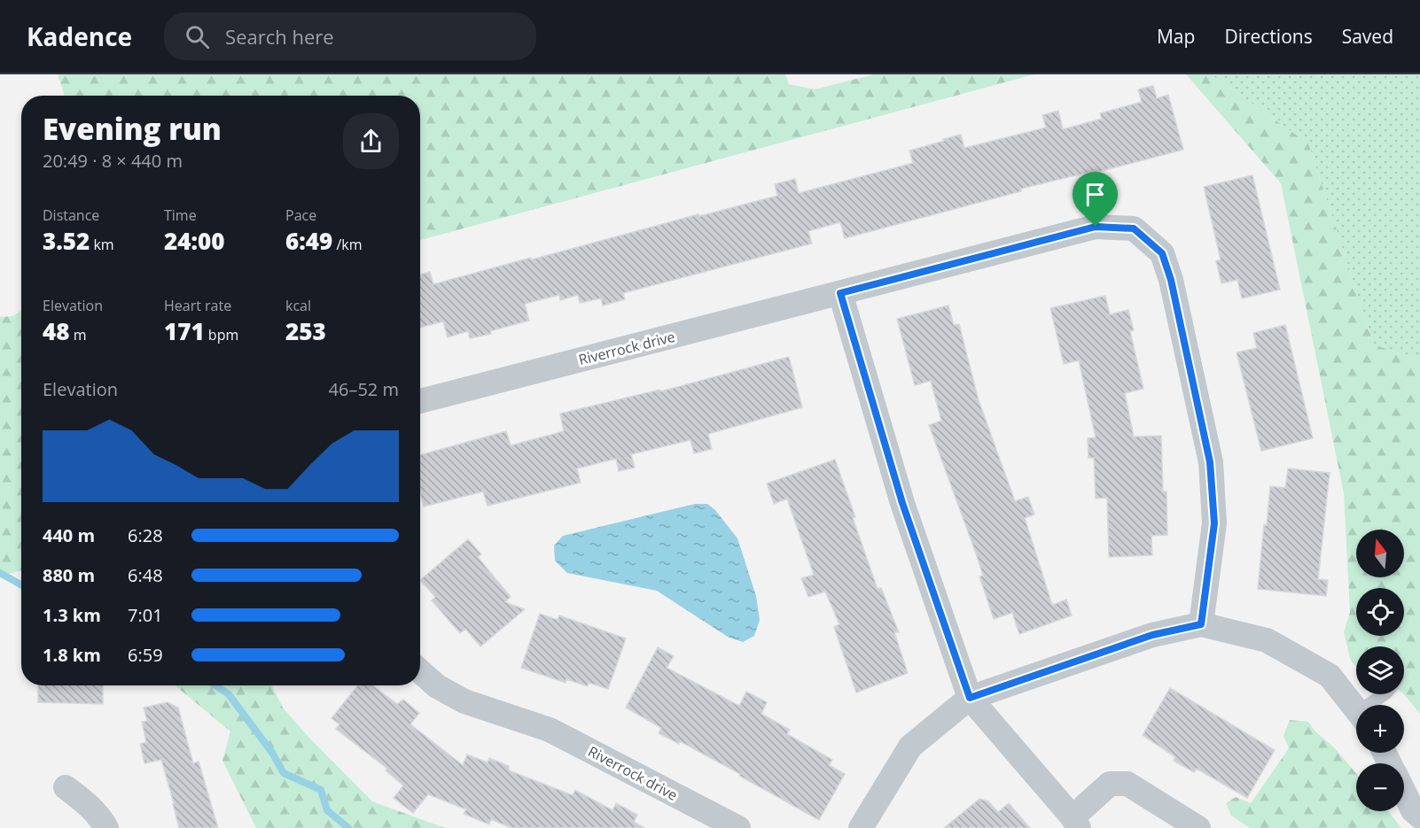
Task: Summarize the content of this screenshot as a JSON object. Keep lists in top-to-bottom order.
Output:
{
  "streets": {
    "street": ["Riverrock drive"]
  },
  "north": "top",
  "page": {
    "header": "Kadence",
    "search": "Search here",
    "nav": ["Map", "Directions", "Saved"],
    "heading": ["Evening run", "20:49 · 8 × 440 m"],
    "stats": [
      ["Distance", "3.52 km"],
      ["Time", "24:00"],
      ["Pace", "6:49 /km"],
      ["Elevation", "48 m"],
      ["Heart rate", "171 bpm"],
      ["kcal", "253"]
    ],
    "chart": ["Elevation", "46–52 m"],
    "list": [
      {
        "name": "440 m",
        "note": "6:28"
      },
      {
        "name": "880 m",
        "note": "6:48"
      },
      {
        "name": "1.3 km",
        "note": "7:01"
      },
      {
        "name": "1.8 km",
        "note": "6:59"
      }
    ],
    "map_buttons": ["+", "−"]
  }
}
